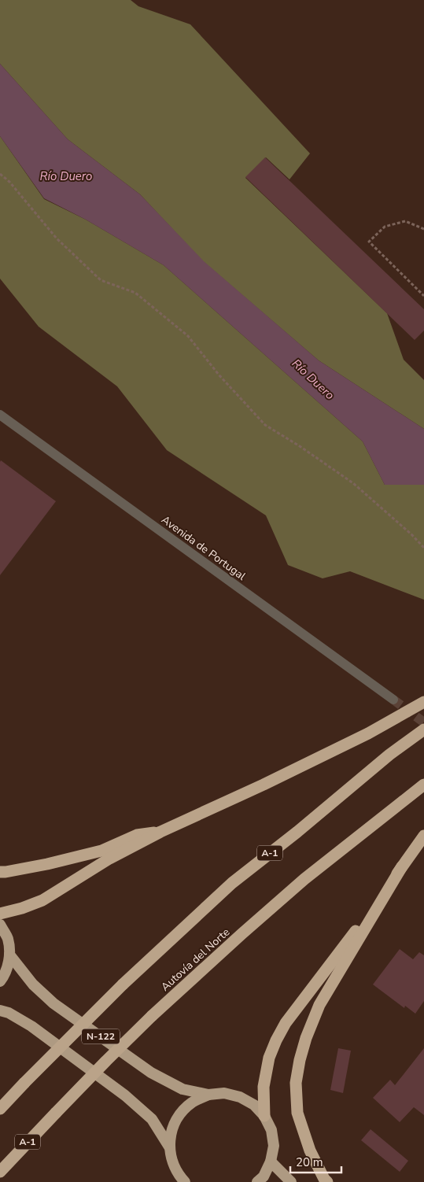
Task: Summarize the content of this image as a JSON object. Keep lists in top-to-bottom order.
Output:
{
  "streets": {
    "highway": ["A-1", "Autovía del Norte", "N-122"],
    "street": ["Avenida de Portugal"]
  },
  "water": ["Río Duero"],
  "scale_bar": "20 m"
}
